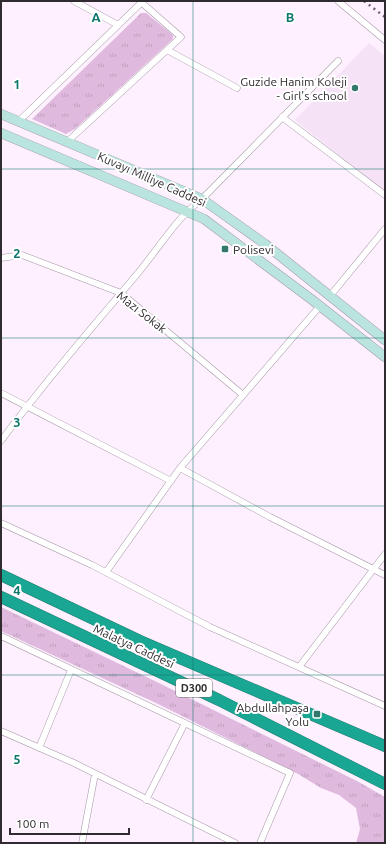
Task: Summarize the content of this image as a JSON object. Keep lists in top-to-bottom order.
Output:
{
  "streets": {
    "highway": ["Malatya Caddesi", "D300"],
    "main road": ["Kuvayı Milliye Caddesi"],
    "street": ["Mazı Sokak"]
  },
  "places": {
    "other": ["Guzide Hanim Koleji - Girl's school"],
    "transit": ["Polisevi", "Abdullahpaşa Yolu"]
  },
  "scale_bar": "100 m",
  "grid": {
    "columns": ["A", "B"],
    "rows": [
      "1",
      "2",
      "3",
      "4",
      "5"
    ]
  }
}
